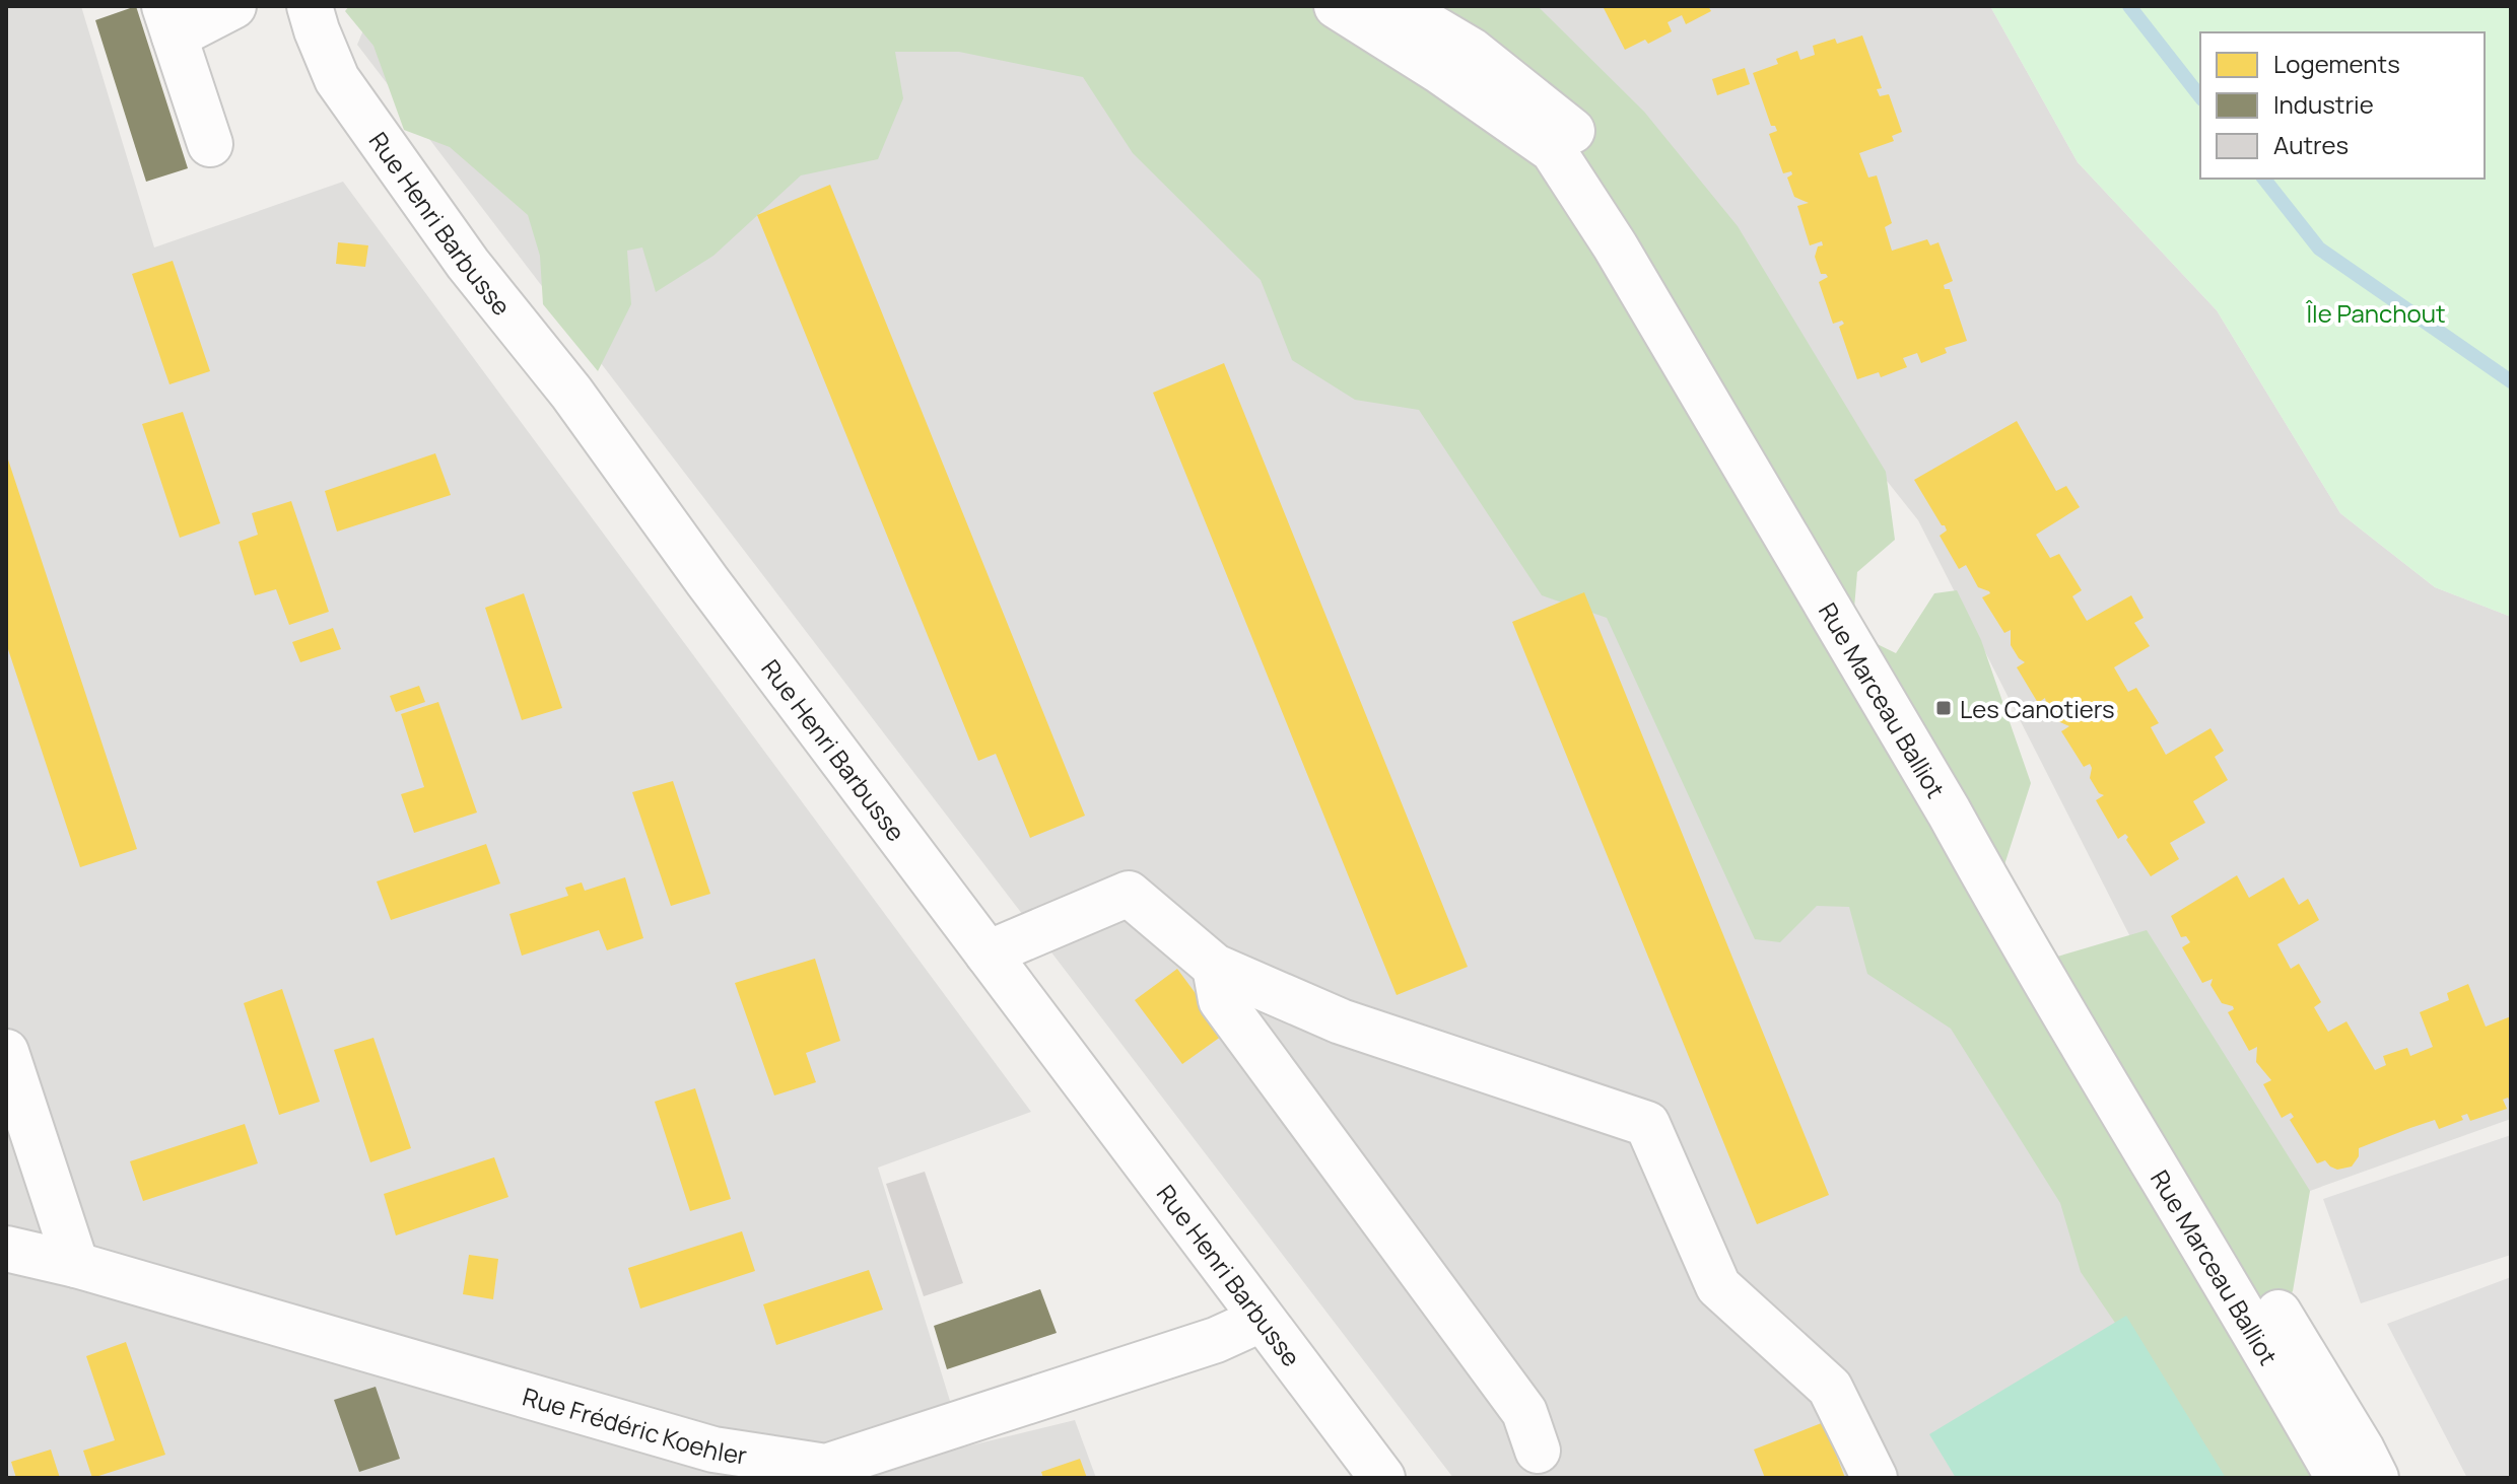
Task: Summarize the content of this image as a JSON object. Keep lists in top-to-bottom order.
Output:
{
  "streets": {
    "street": ["Rue Henri Barbusse", "Rue Marceau Balliot", "Rue Frédéric Koehler"]
  },
  "crossings": [
    ["Rue Henri Barbusse", "Rue Frédéric Koehler"]
  ],
  "parks": ["Île Panchout"],
  "places": {
    "transit": ["Les Canotiers"]
  },
  "legend": ["Logements", "Industrie", "Autres"]
}
